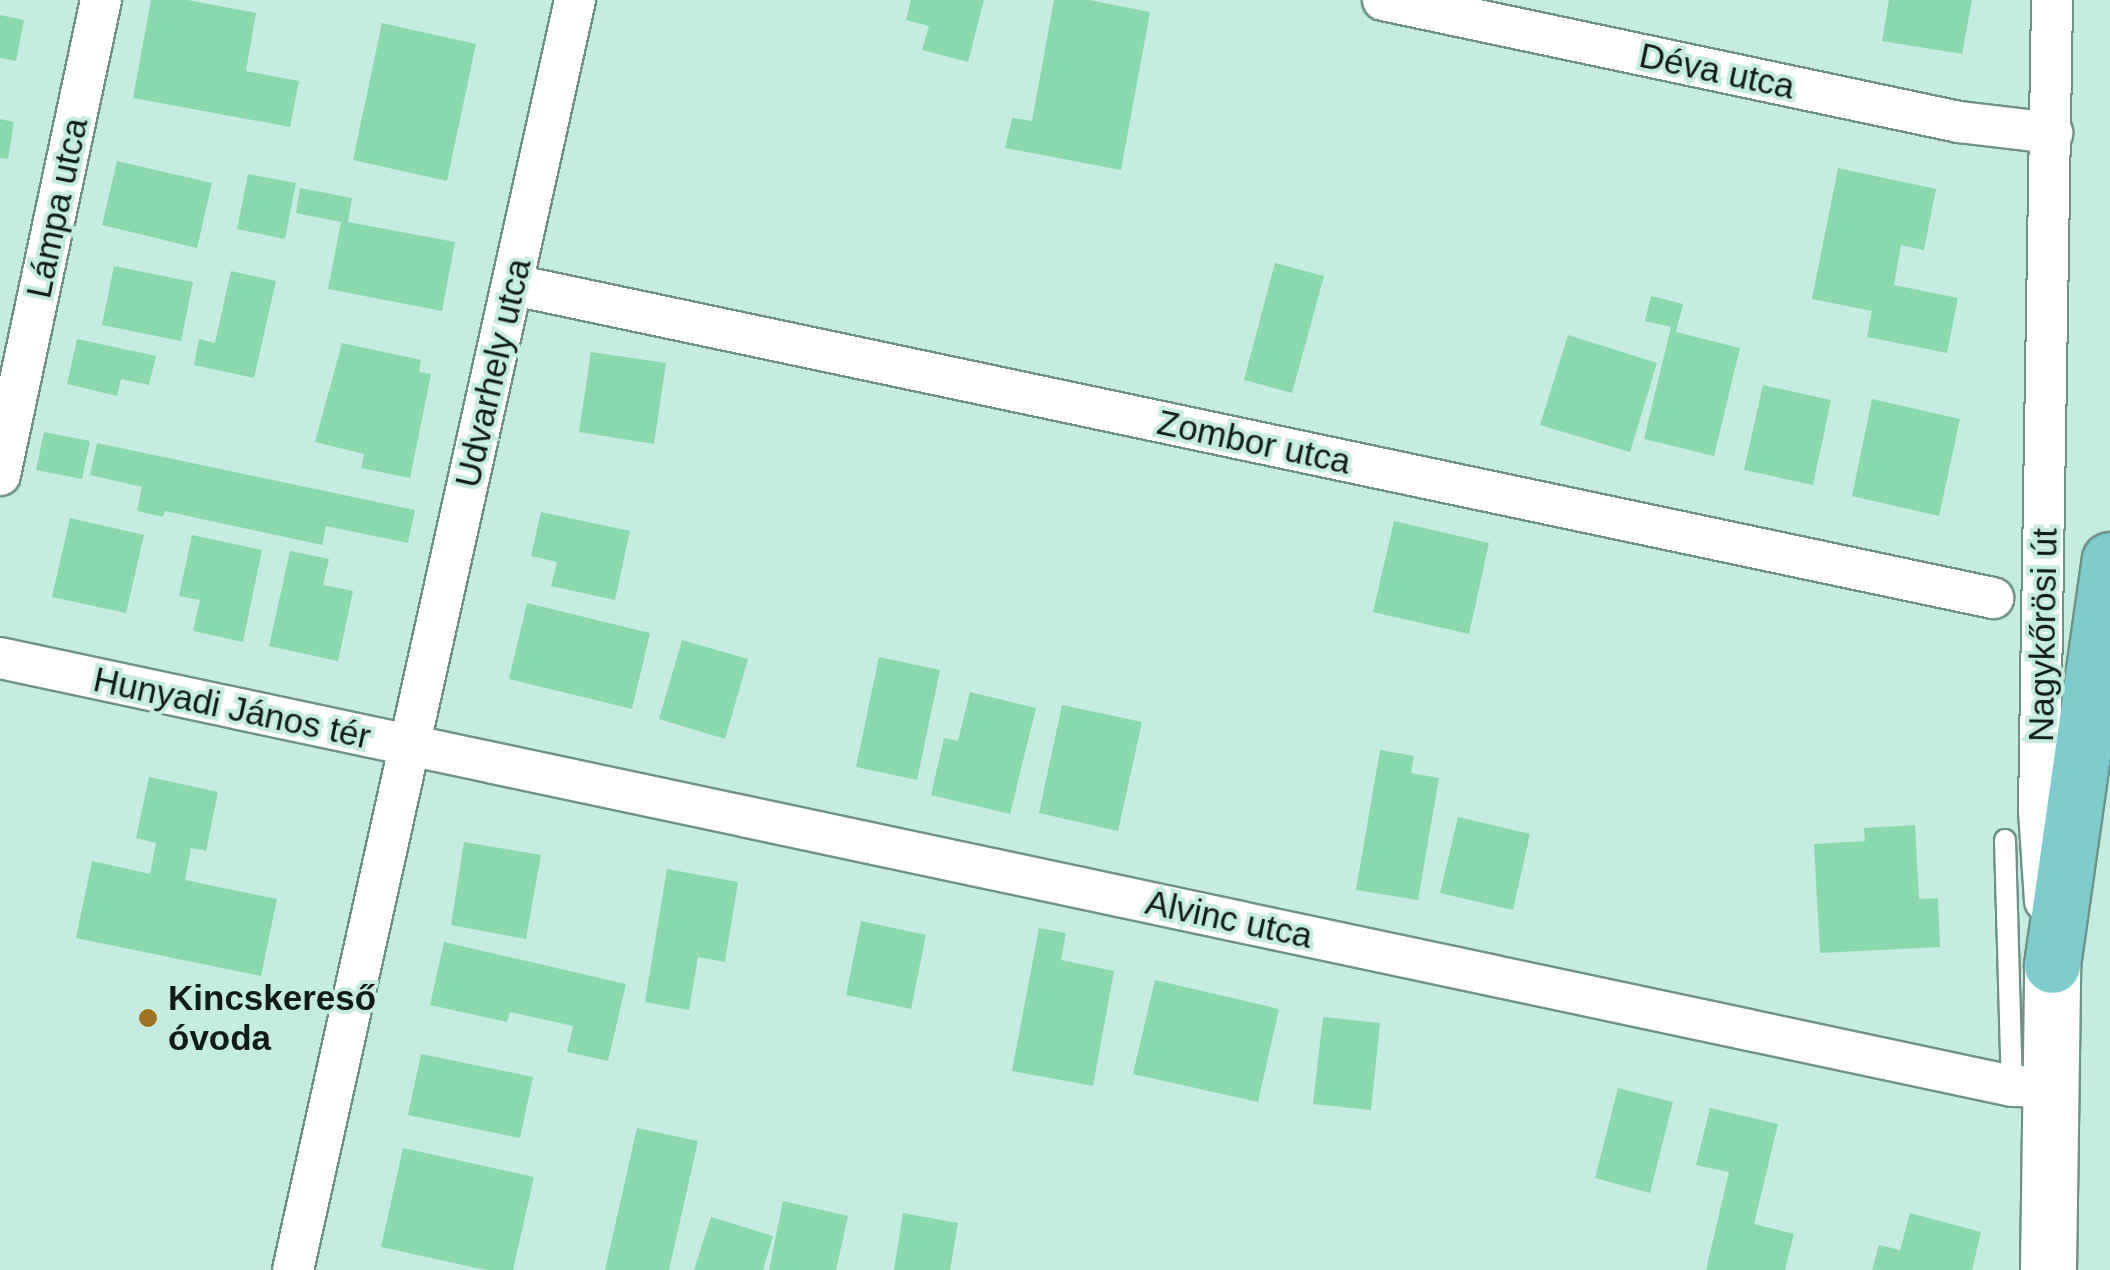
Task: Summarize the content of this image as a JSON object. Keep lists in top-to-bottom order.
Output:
{
  "streets": {
    "main road": ["Nagykőrösi út"],
    "street": [
      "Déva utca",
      "Lámpa utca",
      "Udvarhely utca",
      "Zombor utca",
      "Hunyadi János tér",
      "Alvinc utca"
    ]
  },
  "crossings": [
    ["Déva utca", "Nagykőrösi út"],
    ["Udvarhely utca", "Zombor utca"],
    ["Udvarhely utca", "Hunyadi János tér"],
    ["Udvarhely utca", "Alvinc utca"],
    ["Nagykőrösi út", "Alvinc utca"],
    ["Hunyadi János tér", "Alvinc utca"]
  ],
  "places": ["Kincskereső óvoda"]
}
